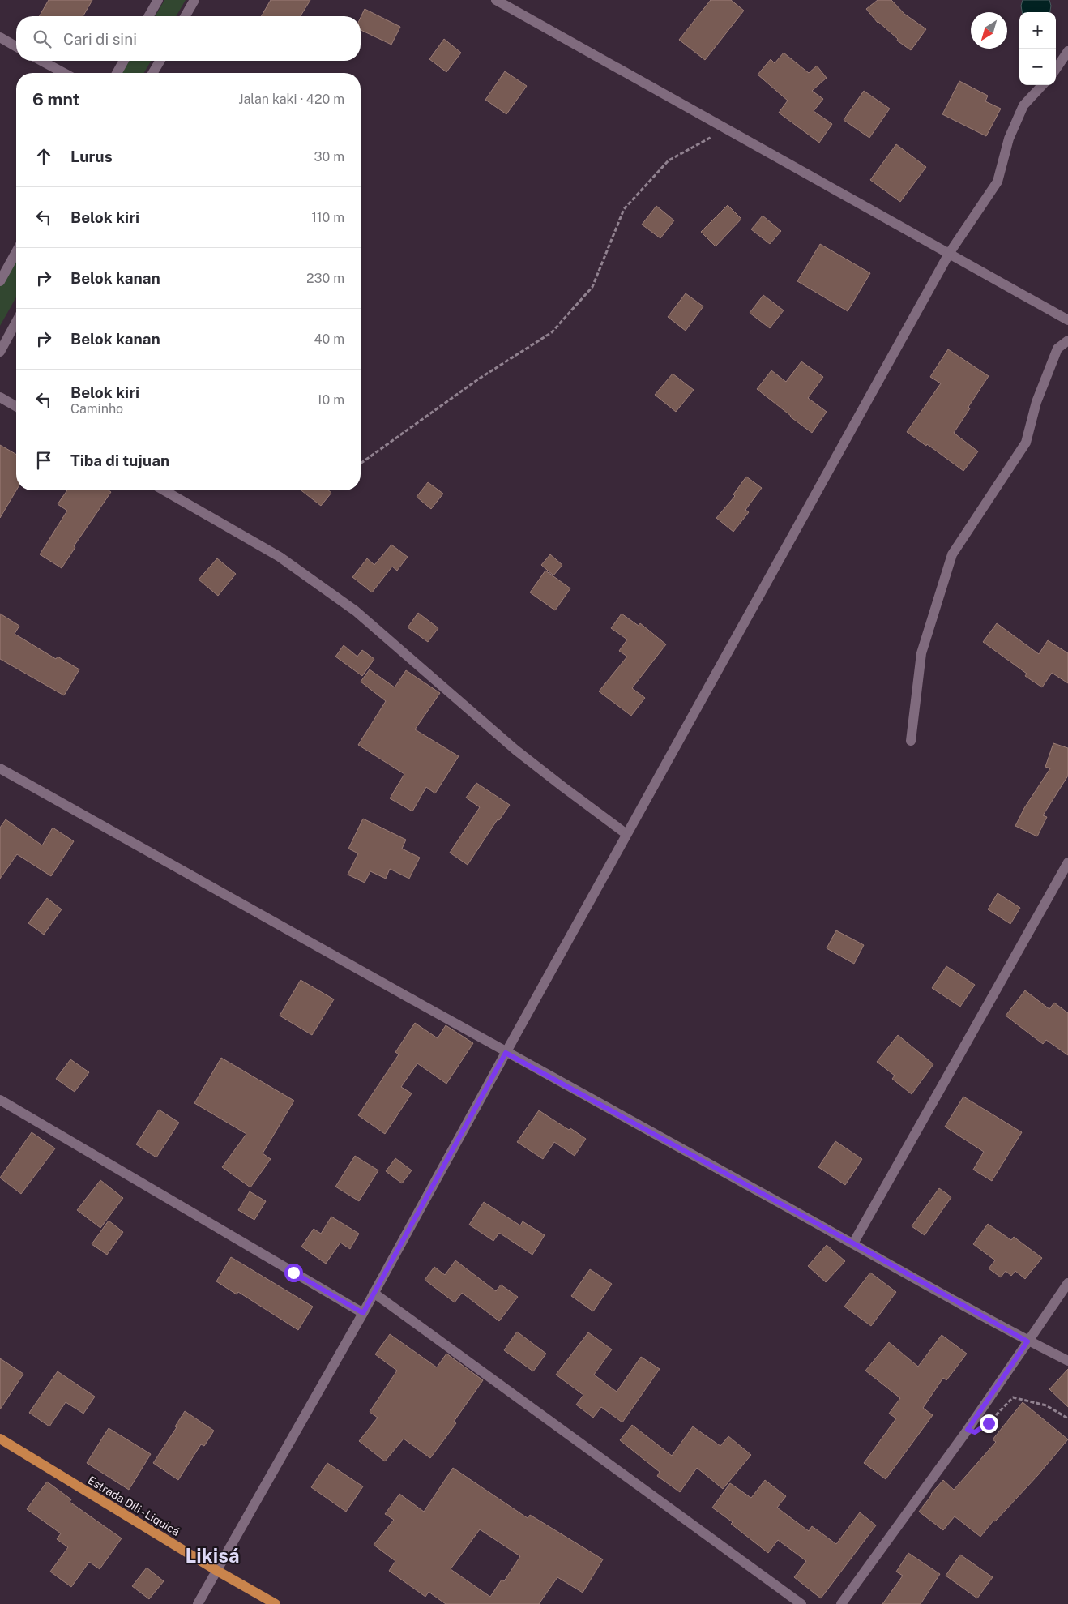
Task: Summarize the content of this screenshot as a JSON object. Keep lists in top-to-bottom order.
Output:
{
  "streets": {
    "main road": ["Estrada Díli - Liquicá"]
  },
  "districts": ["Likisá"],
  "north": "bottom left",
  "page": {
    "map_buttons": ["+", "−"],
    "search": "Cari di sini",
    "heading": ["6 mnt", "Jalan kaki · 420 m"],
    "list": [
      ["Lurus", "30 m"],
      ["Belok kiri", "110 m"],
      ["Belok kanan", "230 m"],
      ["Belok kanan", "40 m"],
      ["Belok kiri", "Caminho", "10 m"],
      "Tiba di tujuan"
    ]
  }
}
